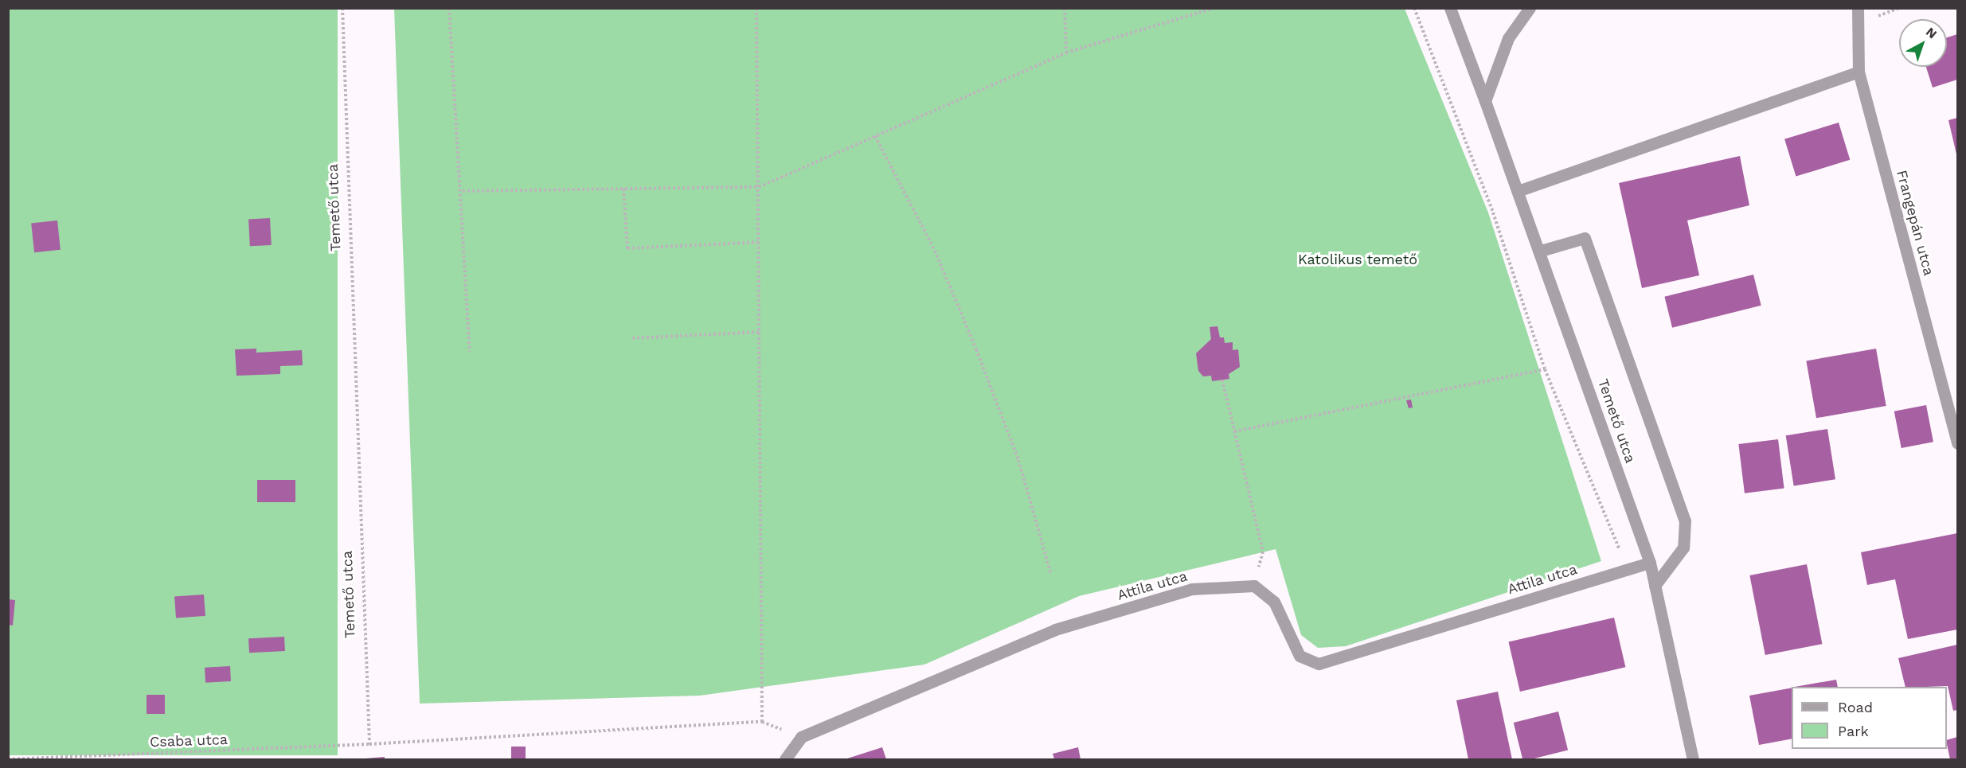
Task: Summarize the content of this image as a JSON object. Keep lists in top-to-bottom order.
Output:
{
  "streets": {
    "street": ["Temető utca", "Frangepán utca", "Attila utca"],
    "path": ["Csaba utca"]
  },
  "crossings": [
    ["Temető utca", "Attila utca"],
    ["Temető utca", "Csaba utca"]
  ],
  "parks": ["Katolikus temető"],
  "legend": ["Road", "Park"],
  "north": "top right"
}
